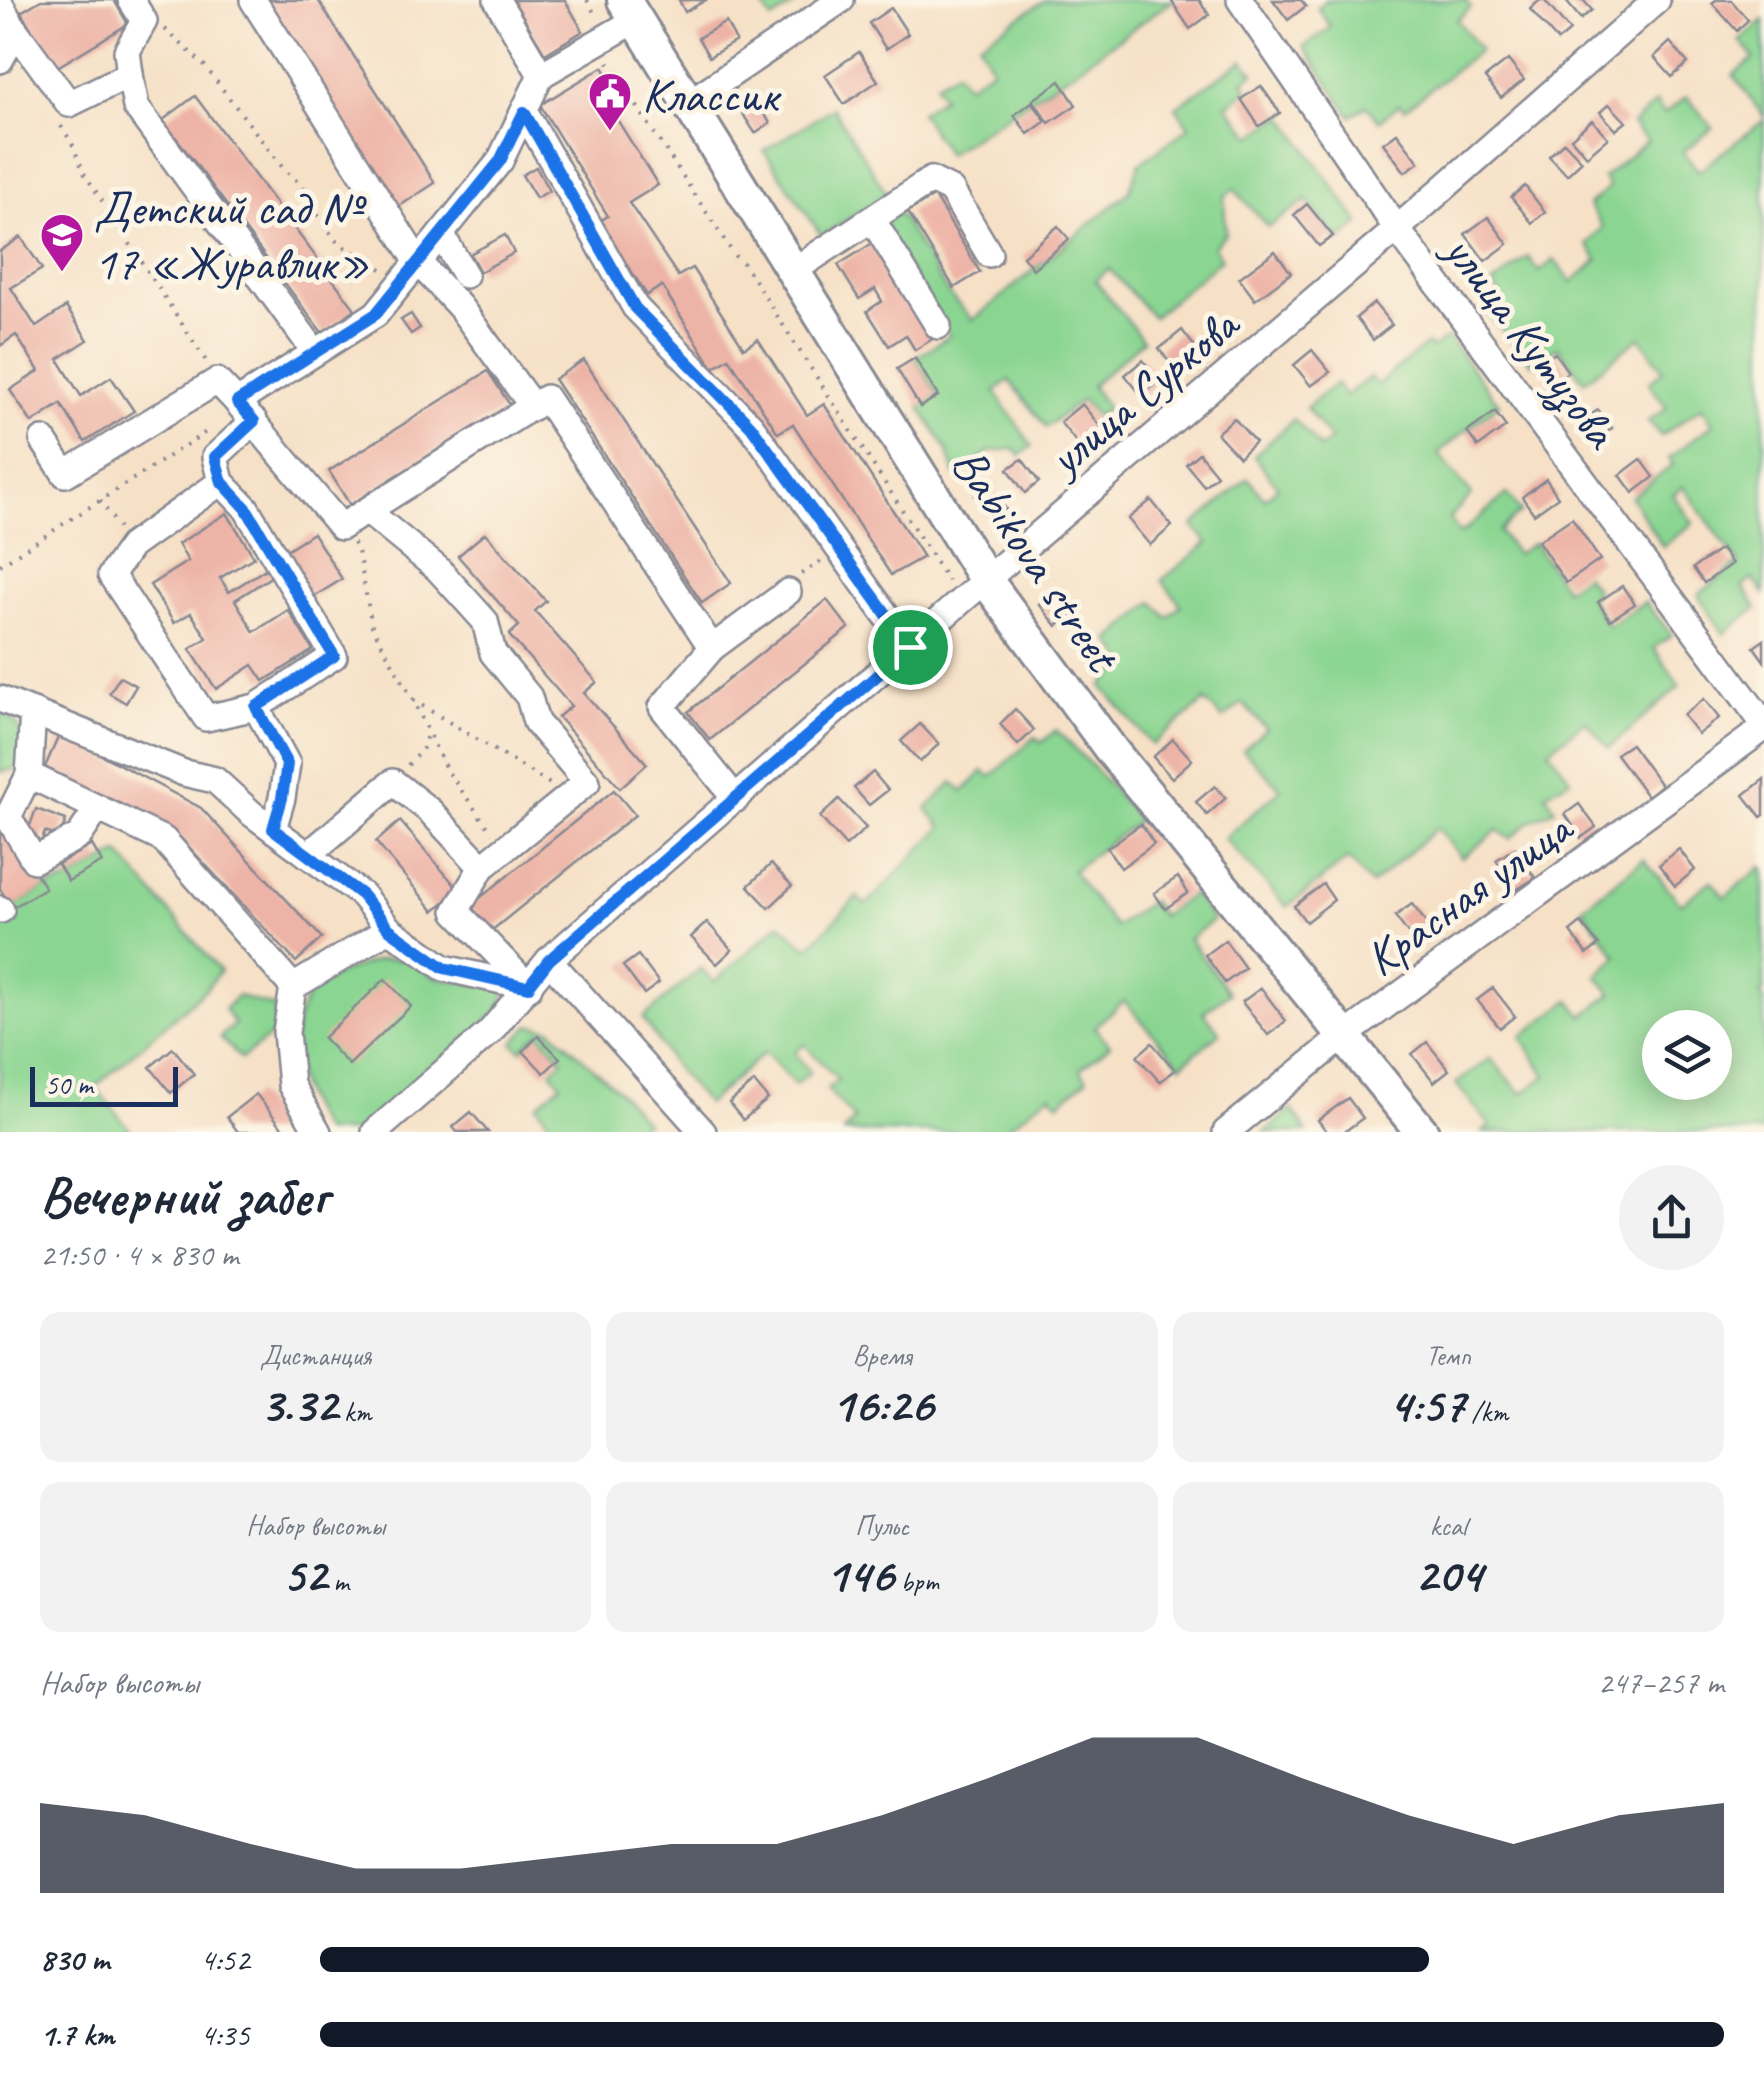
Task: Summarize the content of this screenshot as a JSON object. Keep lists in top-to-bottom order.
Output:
{
  "streets": {
    "main road": ["Babikova street"],
    "street": ["улица Кутузова", "улица Суркова", "Красная улица"]
  },
  "crossings": [
    ["улица Кутузова", "улица Суркова"],
    ["улица Кутузова", "Красная улица"],
    ["улица Суркова", "Babikova street"],
    ["Babikova street", "Красная улица"]
  ],
  "places": {
    "public building": ["Классик"],
    "school or university": ["Детский сад № 17 «Журавлик»"]
  },
  "scale_bar": "50 m",
  "page": {
    "scale": "50 m",
    "heading": ["Вечерний забег", "21:50 · 4 × 830 m"],
    "stats": [
      ["Дистанция", "3.32 km"],
      ["Время", "16:26"],
      ["Темп", "4:57 /km"],
      ["Набор высоты", "52 m"],
      ["Пульс", "146 bpm"],
      ["kcal", "204"]
    ],
    "chart": ["Набор высоты", "247–257 m"],
    "list": [
      {
        "name": "830 m",
        "note": "4:52"
      },
      {
        "name": "1.7 km",
        "note": "4:35"
      }
    ]
  }
}
